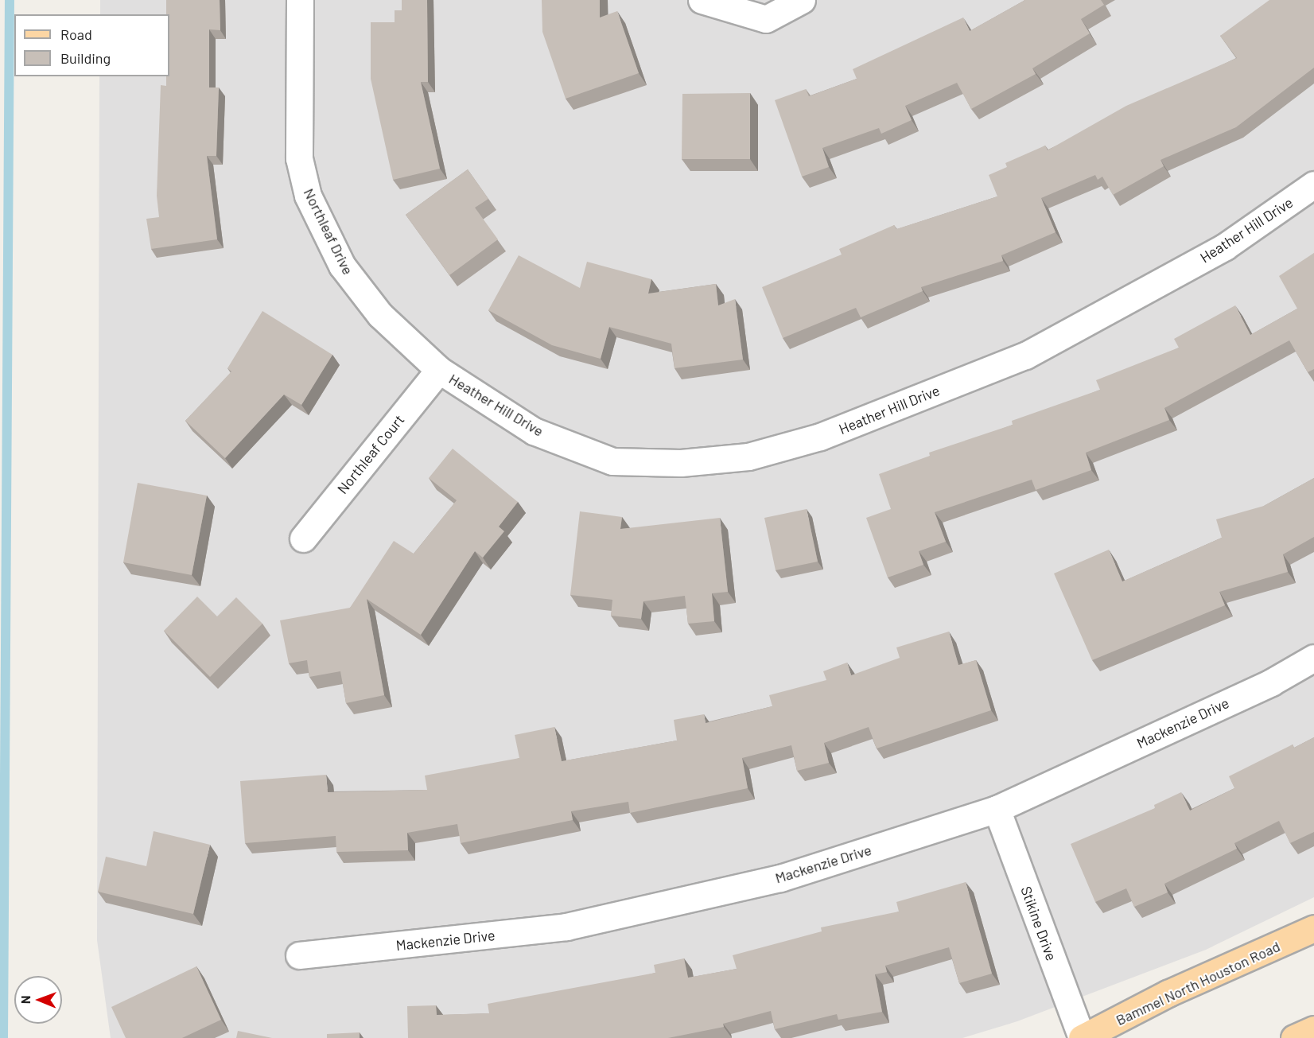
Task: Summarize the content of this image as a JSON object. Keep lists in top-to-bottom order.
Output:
{
  "streets": {
    "main road": ["Bammel North Houston Road"],
    "street": [
      "Heather Hill Drive",
      "Northleaf Drive",
      "Northleaf Court",
      "Mackenzie Drive",
      "Stikine Drive"
    ]
  },
  "crossings": [
    ["Heather Hill Drive", "Northleaf Drive"],
    ["Heather Hill Drive", "Northleaf Court"],
    ["Northleaf Drive", "Northleaf Court"],
    ["Mackenzie Drive", "Stikine Drive"],
    ["Stikine Drive", "Bammel North Houston Road"]
  ],
  "legend": ["Road", "Building"],
  "north": "left"
}
